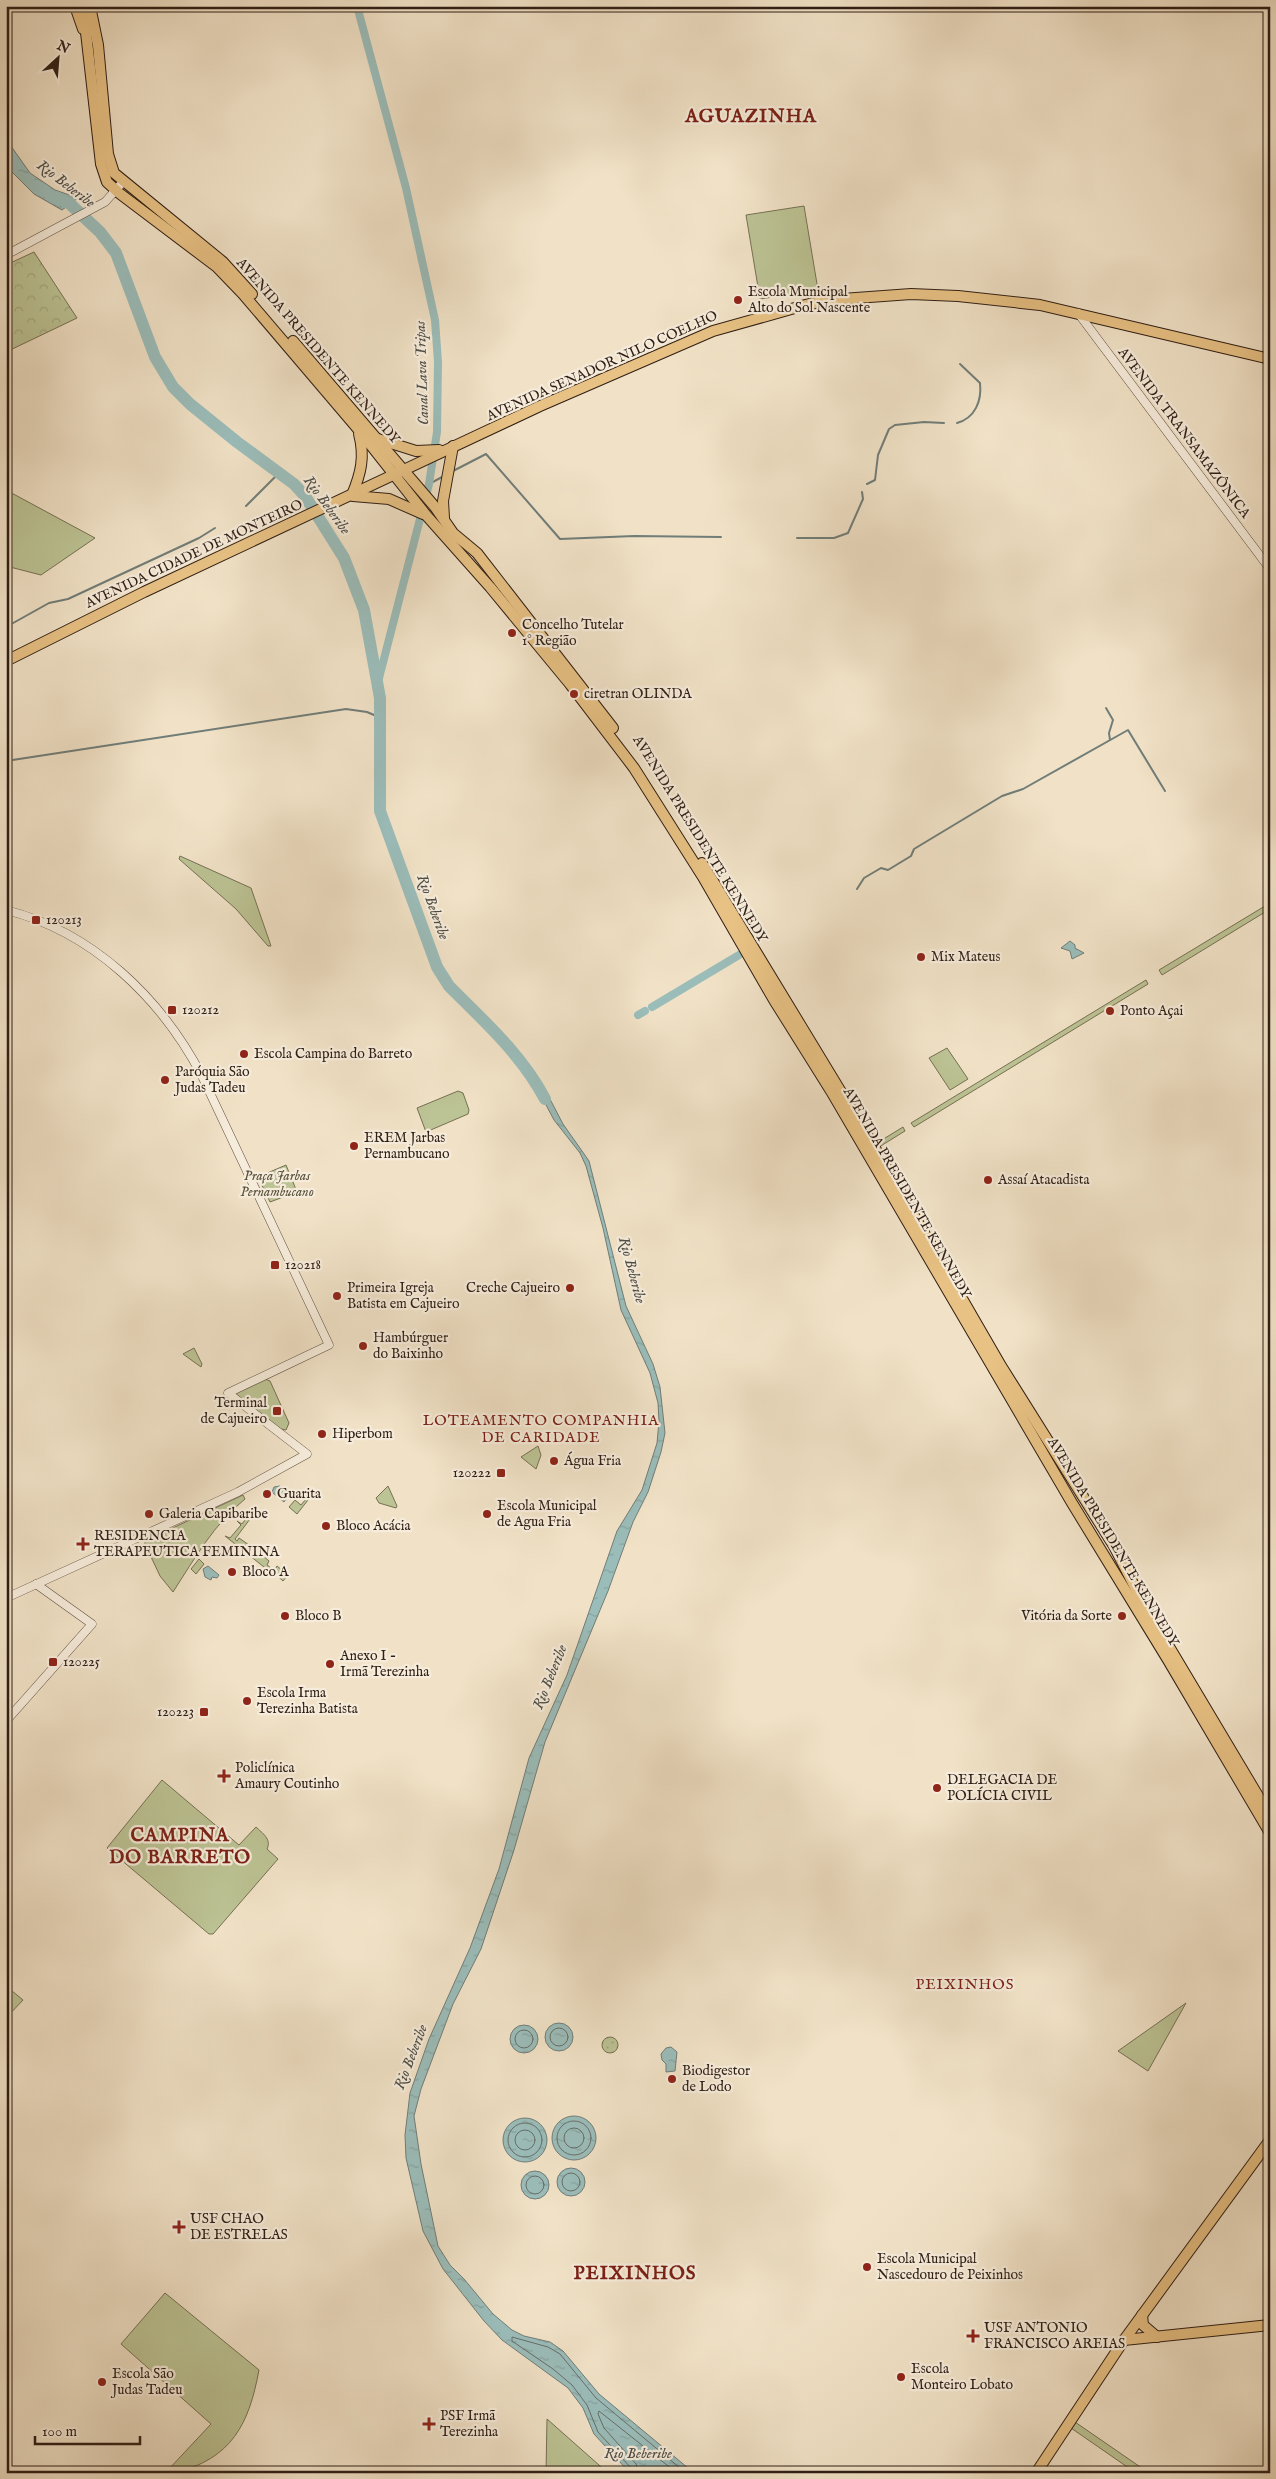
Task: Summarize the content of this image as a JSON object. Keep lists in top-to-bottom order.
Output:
{
  "streets": {
    "main road": ["AVENIDA PRESIDENTE KENNEDY", "AVENIDA SENADOR NILO COELHO", "AVENIDA CIDADE DE MONTEIRO"],
    "street": ["AVENIDA TRANSAMAZÔNICA"]
  },
  "crossings": [
    ["AVENIDA PRESIDENTE KENNEDY", "AVENIDA SENADOR NILO COELHO"],
    ["AVENIDA PRESIDENTE KENNEDY", "AVENIDA CIDADE DE MONTEIRO"],
    ["AVENIDA SENADOR NILO COELHO", "AVENIDA TRANSAMAZÔNICA"],
    ["AVENIDA SENADOR NILO COELHO", "AVENIDA CIDADE DE MONTEIRO"]
  ],
  "districts": [
    "AGUAZINHA",
    "LOTEAMENTO COMPANHIA DE CARIDADE",
    "CAMPINA DO BARRETO",
    "PEIXINHOS",
    "PEIXINHOS"
  ],
  "water": ["Rio Beberibe", "Canal Lava Tripas"],
  "parks": ["Praça Jarbas Pernambucano"],
  "places": {
    "other": [
      "Escola Municipal Alto do Sol Nascente",
      "Concelho Tutelar 1° Região",
      "ciretran OLINDA",
      "Mix Mateus",
      "Ponto Açai",
      "Escola Campina do Barreto",
      "Paróquia São Judas Tadeu",
      "EREM Jarbas Pernambucano",
      "Assaí Atacadista",
      "Creche Cajueiro",
      "Primeira Igreja Batista em Cajueiro",
      "Hambúrguer do Baixinho",
      "Hiperbom",
      "Água Fria",
      "Guarita",
      "Galeria Capibaribe",
      "Escola Municipal de Agua Fria",
      "Bloco Acácia",
      "Bloco A",
      "Bloco B",
      "Vitória da Sorte",
      "Anexo I - Irmã Terezinha",
      "Escola Irma Terezinha Batista",
      "DELEGACIA DE POLÍCIA CIVIL",
      "Biodigestor de Lodo",
      "Escola Municipal Nascedouro de Peixinhos",
      "Escola Monteiro Lobato",
      "Escola São Judas Tadeu"
    ],
    "transit": [
      "120213",
      "120212",
      "120218",
      "Terminal de Cajueiro",
      "120222",
      "120225",
      "120223"
    ],
    "health": [
      "RESIDENCIA TERAPEUTICA FEMININA",
      "Policlínica Amaury Coutinho",
      "USF CHAO DE ESTRELAS",
      "USF ANTONIO FRANCISCO AREIAS",
      "PSF Irmã Terezinha"
    ]
  },
  "scale_bar": "100 m",
  "north": "top right"
}
